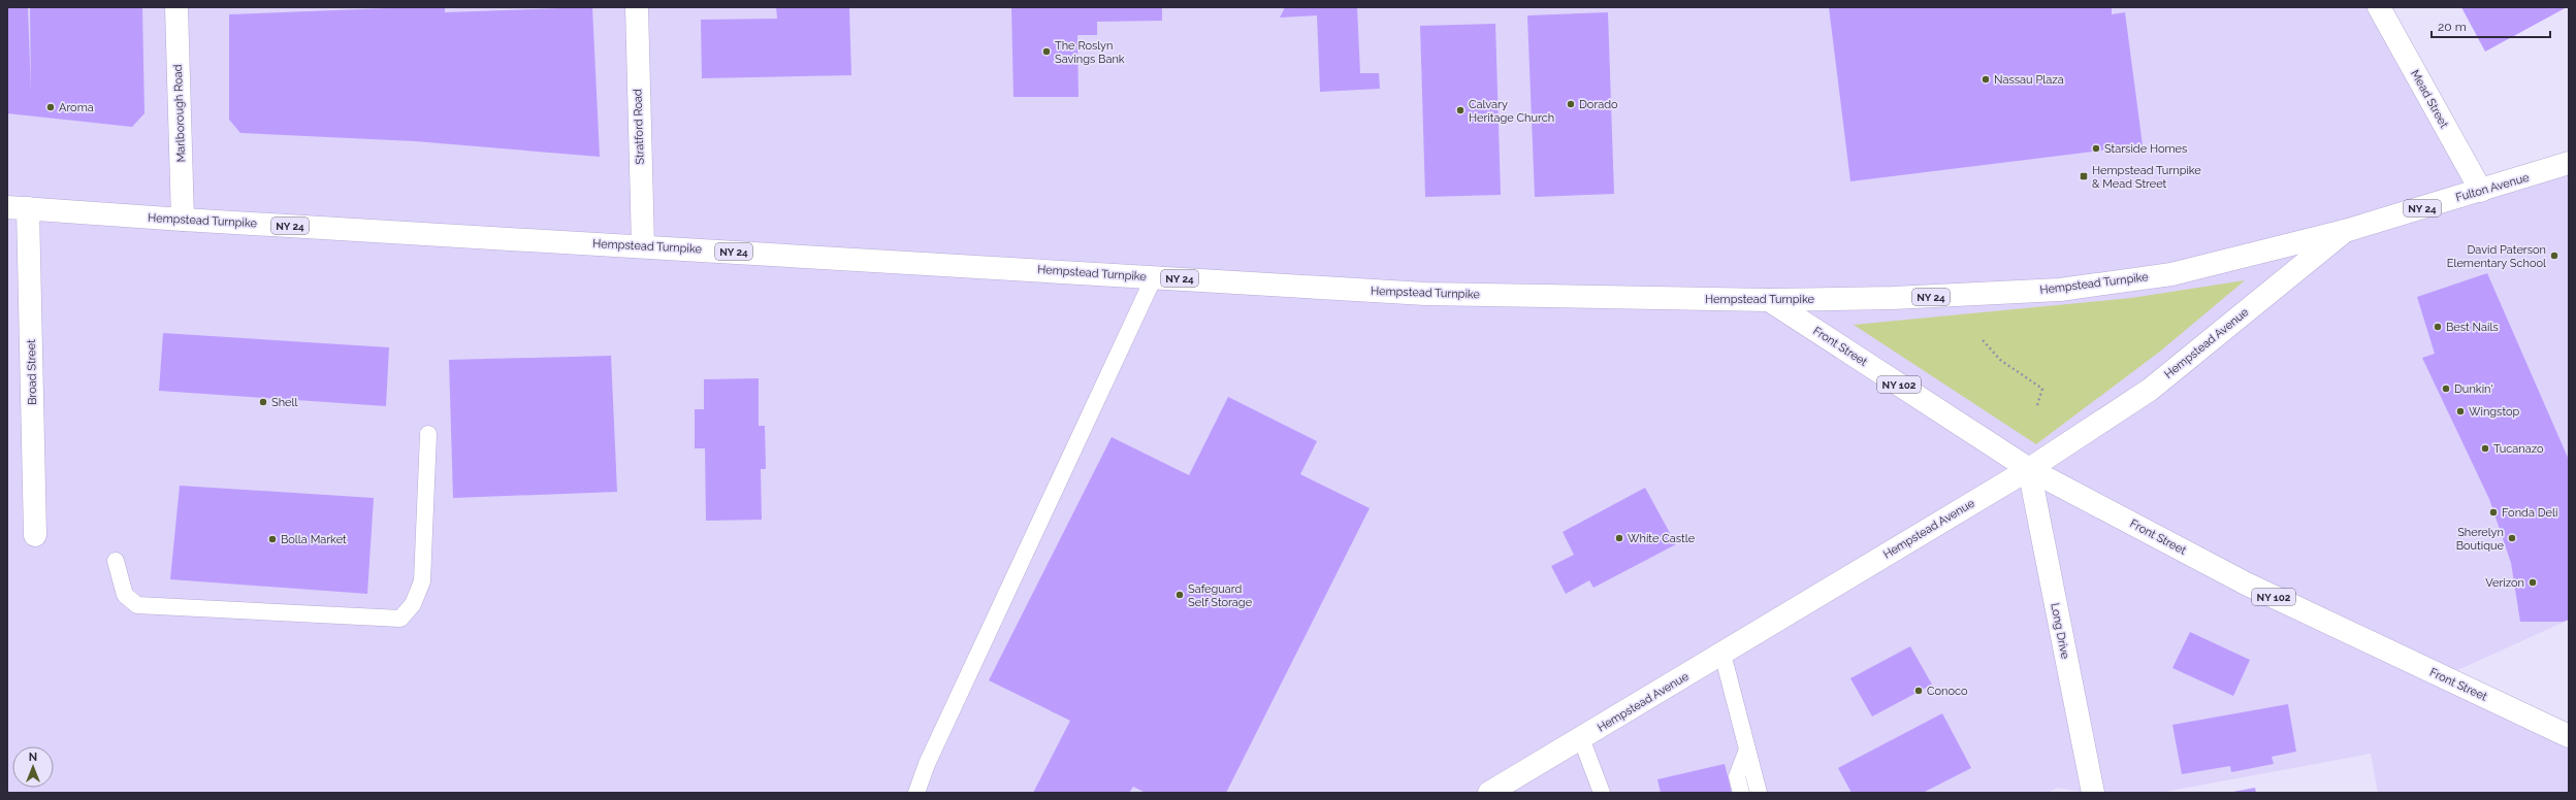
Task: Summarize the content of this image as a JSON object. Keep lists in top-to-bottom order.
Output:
{
  "streets": {
    "main road": [
      "Mead Street",
      "Marlborough Road",
      "Stratford Road",
      "Fulton Avenue",
      "NY 24",
      "Hempstead Turnpike",
      "Hempstead Avenue",
      "Front Street",
      "Broad Street",
      "NY 102",
      "Long Drive"
    ]
  },
  "crossings": [
    ["Mead Street", "Fulton Avenue"],
    ["Marlborough Road", "Hempstead Turnpike"],
    ["Stratford Road", "Hempstead Turnpike"],
    ["Fulton Avenue", "Hempstead Turnpike"],
    ["Fulton Avenue", "Hempstead Avenue"],
    ["Hempstead Turnpike", "Hempstead Avenue"],
    ["Hempstead Turnpike", "Front Street"],
    ["Hempstead Turnpike", "Broad Street"],
    ["Hempstead Avenue", "Front Street"],
    ["Hempstead Avenue", "Long Drive"],
    ["Front Street", "Long Drive"]
  ],
  "places": {
    "other": [
      "The Roslyn Savings Bank",
      "Nassau Plaza",
      "Dorado",
      "Aroma",
      "Calvary Heritage Church",
      "Starside Homes",
      "David Paterson Elementary School",
      "Best Nails",
      "Dunkin'",
      "Shell",
      "Wingstop",
      "Tucanazo",
      "Fonda Deli",
      "White Castle",
      "Sherelyn Boutique",
      "Bolla Market",
      "Verizon",
      "Safeguard Self Storage",
      "Conoco"
    ],
    "transit": ["Hempstead Turnpike & Mead Street"]
  },
  "scale_bar": "20 m",
  "north": "top"
}
